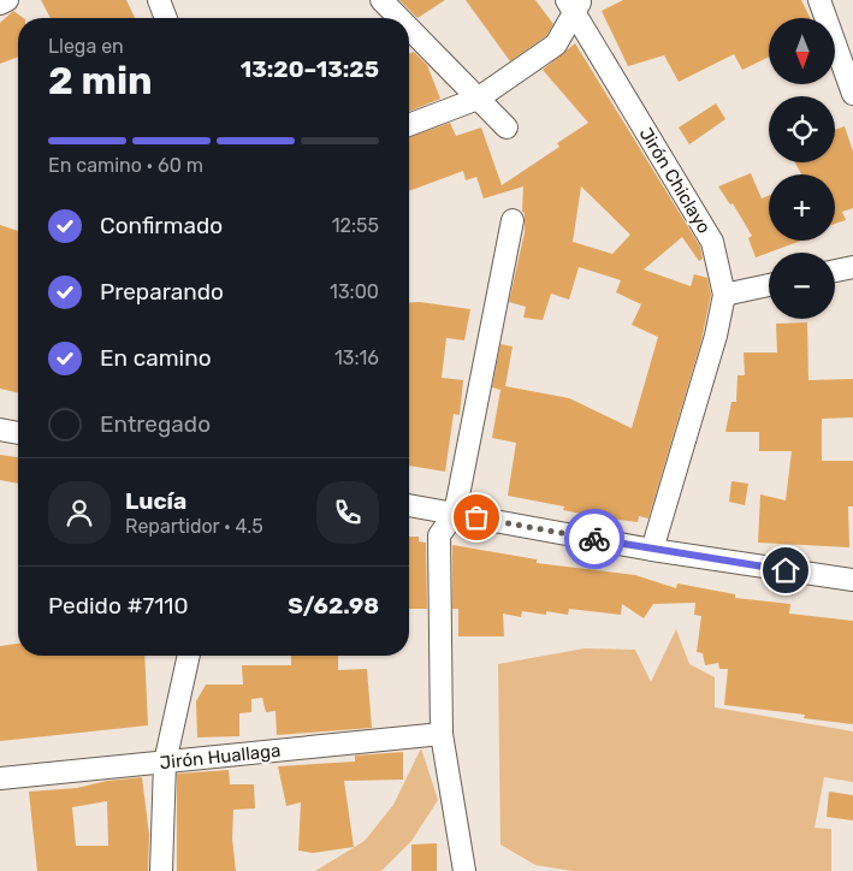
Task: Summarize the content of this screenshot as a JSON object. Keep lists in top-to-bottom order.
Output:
{
  "streets": {
    "street": ["Jirón Chiclayo", "Jirón Huallaga"]
  },
  "north": "bottom",
  "page": {
    "map_buttons": ["+", "−"],
    "heading": ["2 min", "Llega en", "13:20–13:25"],
    "panel": [
      "Lucía",
      "Repartidor · 4.5",
      "Pedido #7110",
      "S/62.98"
    ],
    "bar": "En camino · 60 m",
    "list": [
      ["Confirmado", "12:55"],
      ["Preparando", "13:00"],
      ["En camino", "13:16"],
      "Entregado"
    ]
  }
}
